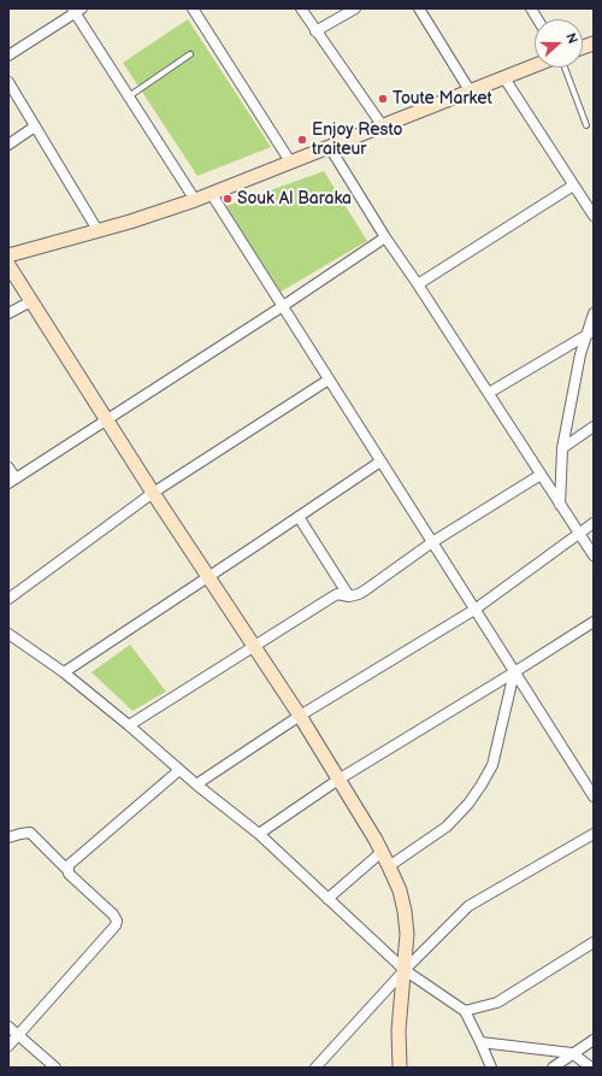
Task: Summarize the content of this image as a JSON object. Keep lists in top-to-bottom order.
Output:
{
  "places": ["Toute Market", "Enjoy Resto traiteur", "Souk Al Baraka"],
  "north": "right"
}
